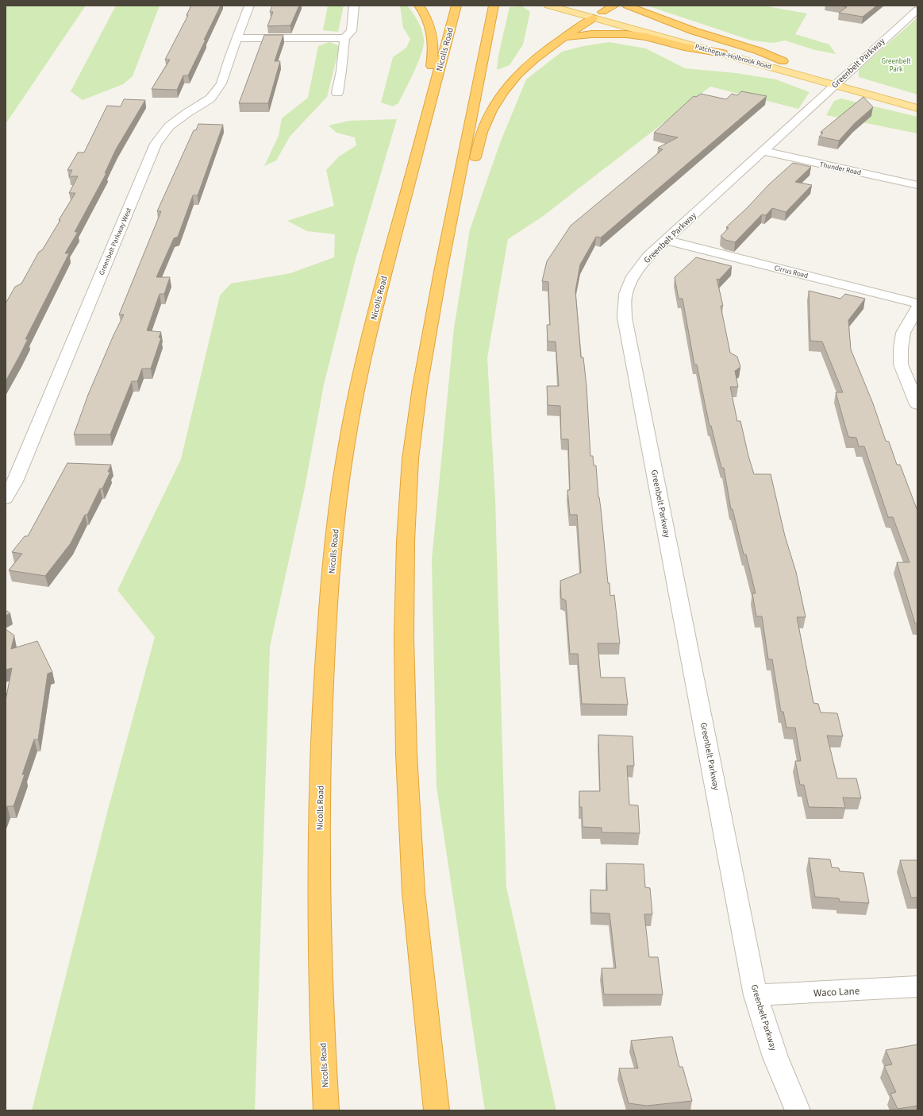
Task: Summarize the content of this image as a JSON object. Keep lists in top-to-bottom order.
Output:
{
  "streets": {
    "highway": ["Nicolls Road"],
    "main road": ["Patchogue-Holbrook Road"],
    "street": [
      "Greenbelt Parkway",
      "Thunder Road",
      "Greenbelt Parkway West",
      "Cirrus Road",
      "Waco Lane"
    ]
  },
  "crossings": [
    ["Patchogue-Holbrook Road", "Greenbelt Parkway"],
    ["Greenbelt Parkway", "Thunder Road"],
    ["Greenbelt Parkway", "Cirrus Road"],
    ["Greenbelt Parkway", "Waco Lane"]
  ],
  "parks": ["Greenbelt Park"]
}
